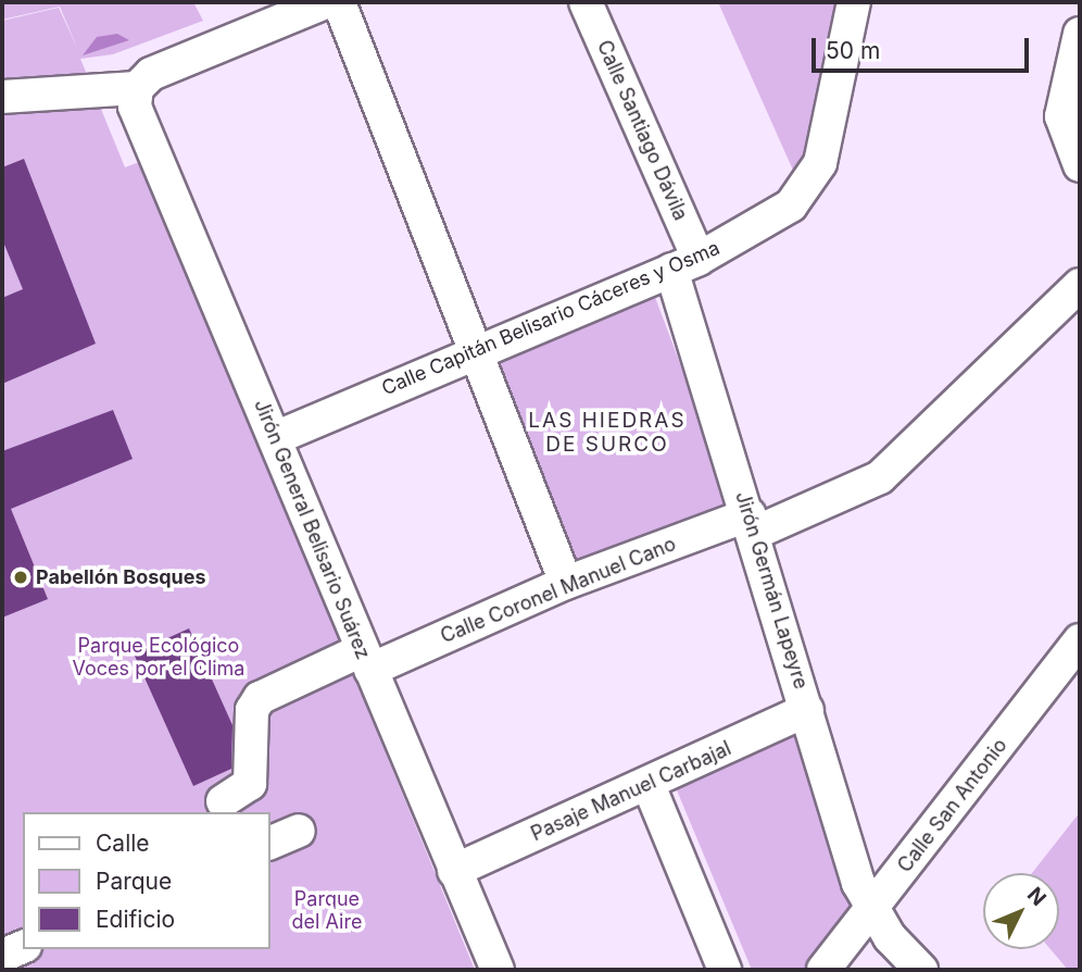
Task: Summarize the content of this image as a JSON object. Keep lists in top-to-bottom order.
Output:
{
  "streets": {
    "street": [
      "Calle Santiago Dávila",
      "Calle Capitán Belisario Cáceres y Osma",
      "Jirón General Belisario Suárez",
      "Calle Coronel Manuel Cano",
      "Jirón Germán Lapeyre",
      "Pasaje Manuel Carbajal",
      "Calle San Antonio"
    ]
  },
  "crossings": [
    ["Calle Santiago Dávila", "Calle Capitán Belisario Cáceres y Osma"],
    ["Calle Santiago Dávila", "Jirón Germán Lapeyre"],
    ["Calle Capitán Belisario Cáceres y Osma", "Jirón General Belisario Suárez"],
    ["Calle Capitán Belisario Cáceres y Osma", "Jirón Germán Lapeyre"],
    ["Jirón General Belisario Suárez", "Calle Coronel Manuel Cano"],
    ["Jirón General Belisario Suárez", "Pasaje Manuel Carbajal"],
    ["Calle Coronel Manuel Cano", "Jirón Germán Lapeyre"],
    ["Jirón Germán Lapeyre", "Pasaje Manuel Carbajal"],
    ["Jirón Germán Lapeyre", "Calle San Antonio"]
  ],
  "districts": ["LAS HIEDRAS DE SURCO"],
  "parks": ["Parque Ecológico Voces por el Clima", "Parque del Aire"],
  "places": ["Pabellón Bosques"],
  "legend": ["Calle", "Parque", "Edificio"],
  "scale_bar": "50 m",
  "north": "top right"
}
